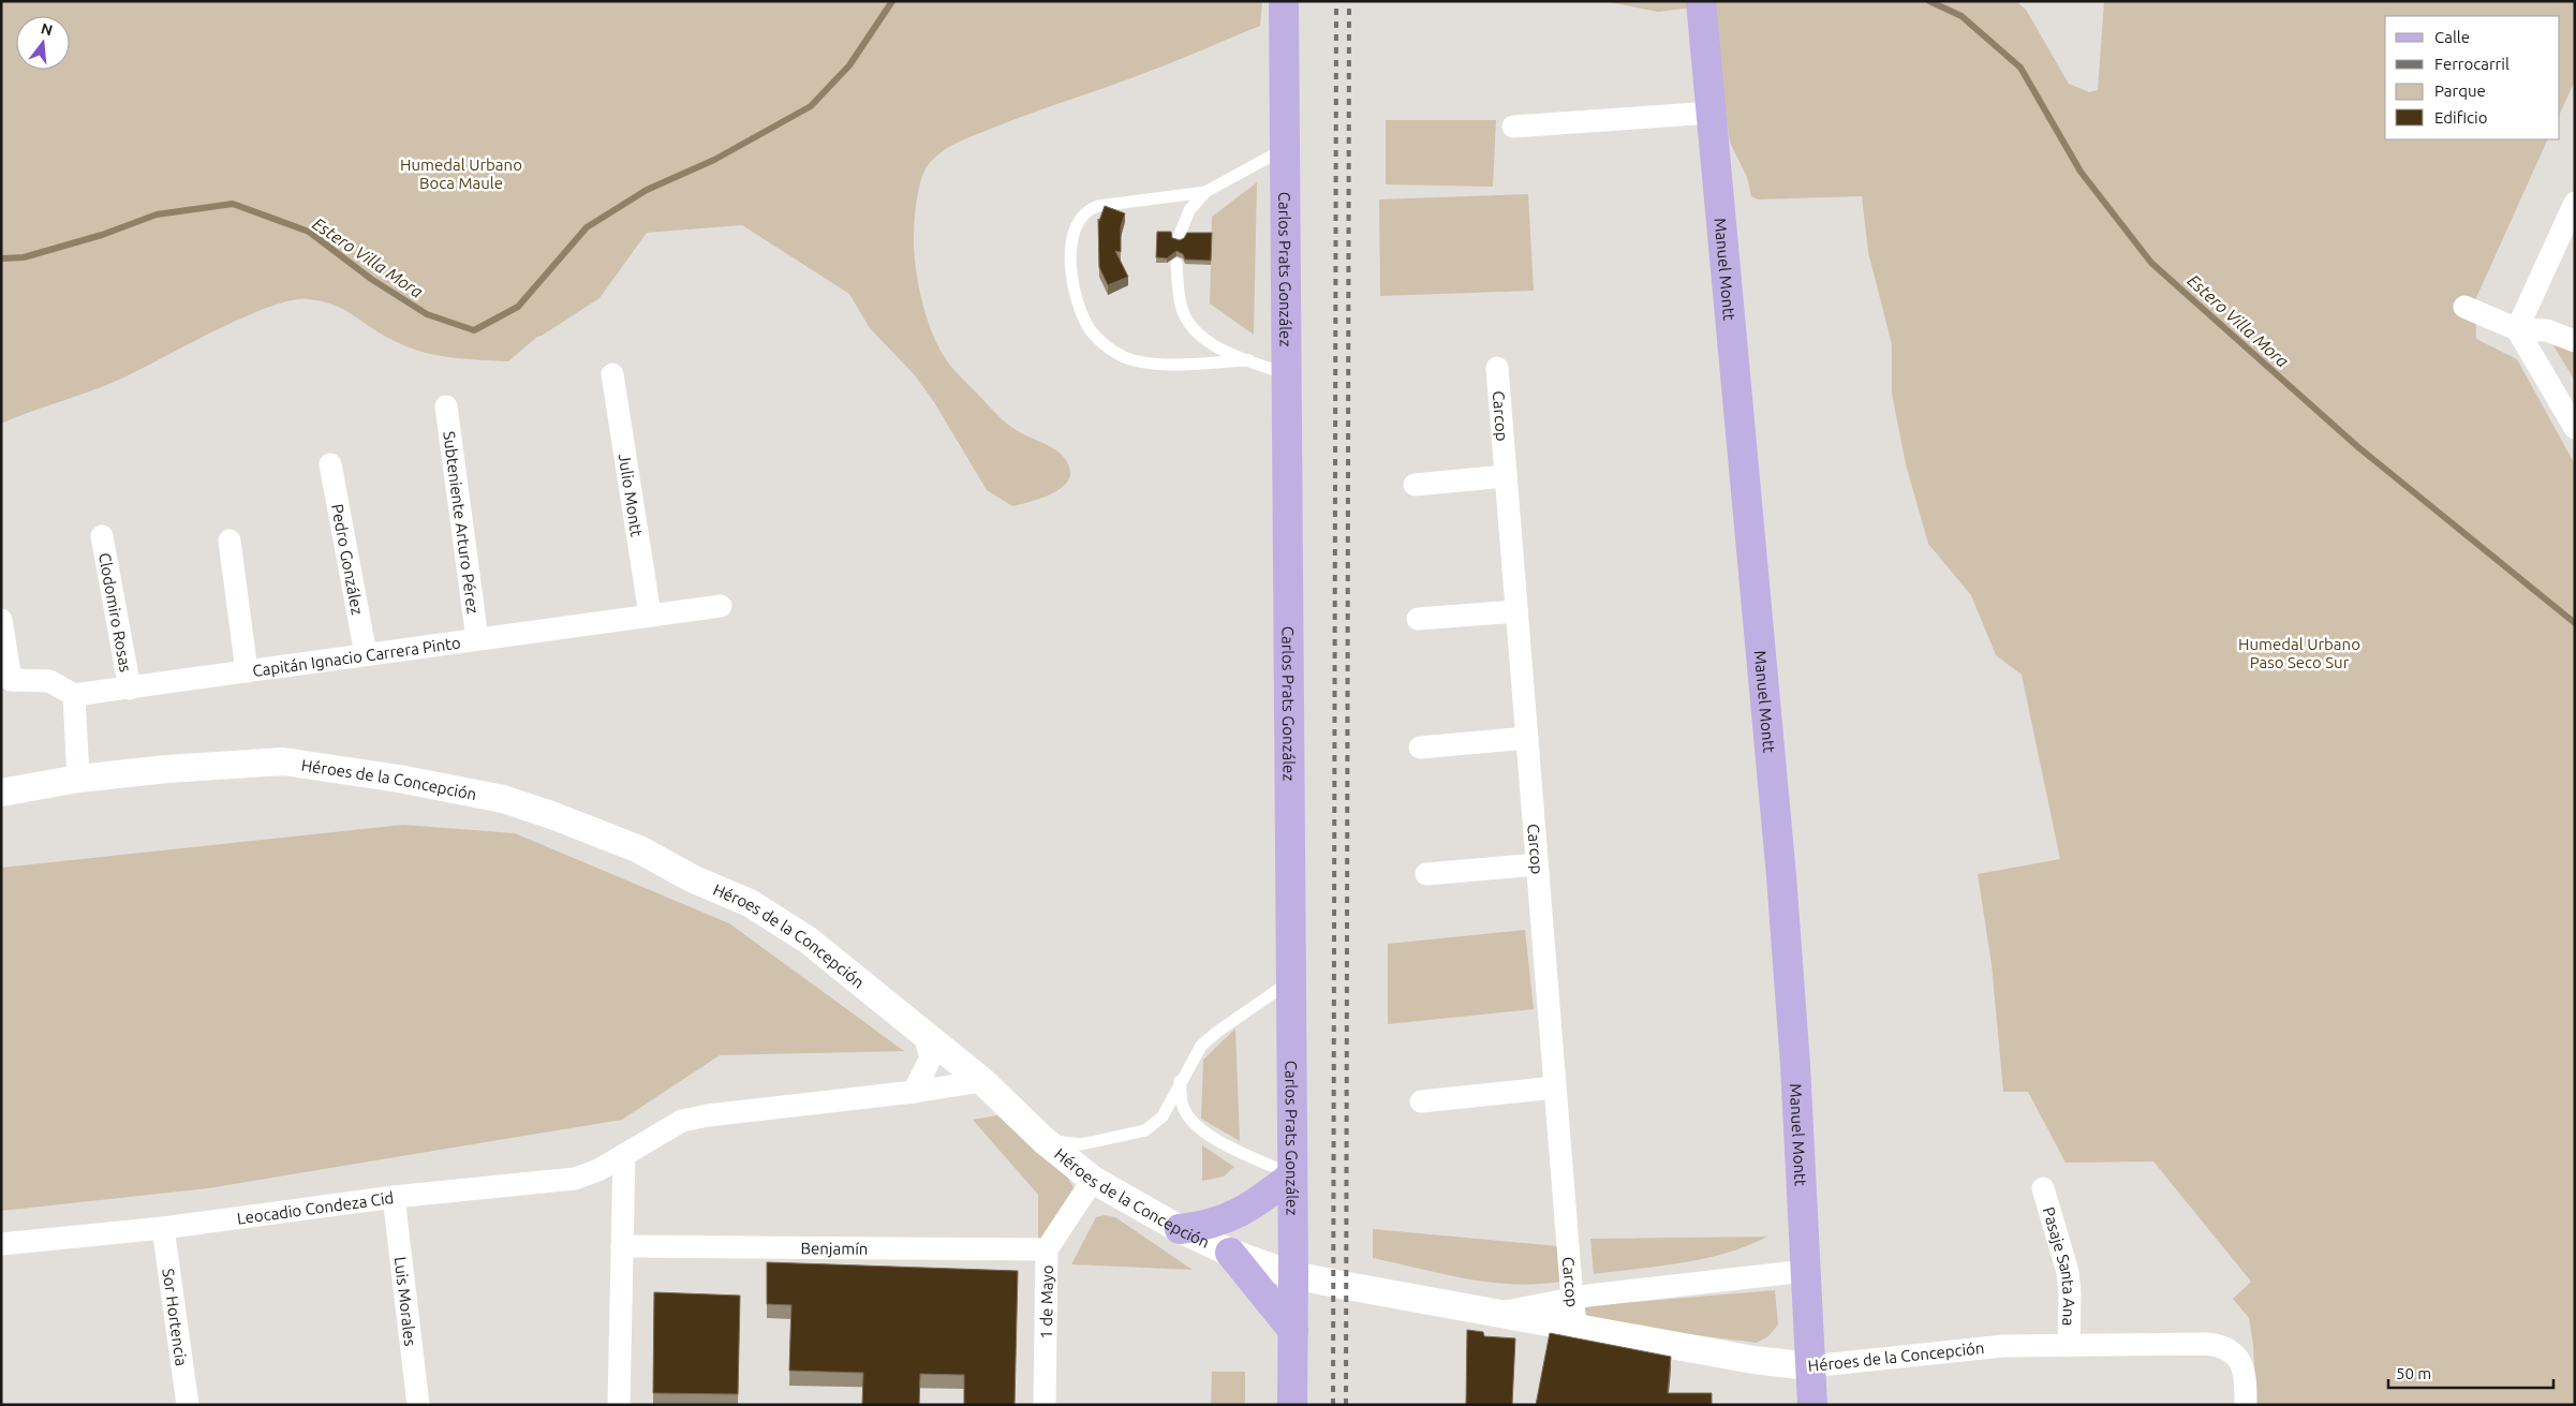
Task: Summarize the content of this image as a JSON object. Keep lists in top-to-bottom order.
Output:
{
  "streets": {
    "main road": ["Carlos Prats González", "Manuel Montt"],
    "street": [
      "Carcop",
      "Julio Montt",
      "Subteniente Arturo Pérez",
      "Pedro González",
      "Clodomiro Rosas",
      "Capitán Ignacio Carrera Pinto",
      "Héroes de la Concepción",
      "Leocadio Condeza Cid",
      "Benjamín",
      "Pasaje Santa Ana",
      "Luis Morales",
      "1 de Mayo",
      "Sor Hortencia"
    ]
  },
  "crossings": [
    ["Carlos Prats González", "Héroes de la Concepción"],
    ["Manuel Montt", "Héroes de la Concepción"],
    ["Carcop", "Héroes de la Concepción"],
    ["Julio Montt", "Capitán Ignacio Carrera Pinto"],
    ["Subteniente Arturo Pérez", "Capitán Ignacio Carrera Pinto"],
    ["Pedro González", "Capitán Ignacio Carrera Pinto"],
    ["Clodomiro Rosas", "Capitán Ignacio Carrera Pinto"],
    ["Héroes de la Concepción", "Leocadio Condeza Cid"],
    ["Héroes de la Concepción", "Pasaje Santa Ana"],
    ["Héroes de la Concepción", "1 de Mayo"],
    ["Leocadio Condeza Cid", "Luis Morales"],
    ["Leocadio Condeza Cid", "Sor Hortencia"],
    ["Benjamín", "1 de Mayo"]
  ],
  "water": ["Estero Villa Mora"],
  "parks": ["Humedal Urbano Boca Maule", "Humedal Urbano Paso Seco Sur"],
  "legend": [
    "Calle",
    "Ferrocarril",
    "Parque",
    "Edificio"
  ],
  "scale_bar": "50 m",
  "north": "top"
}
